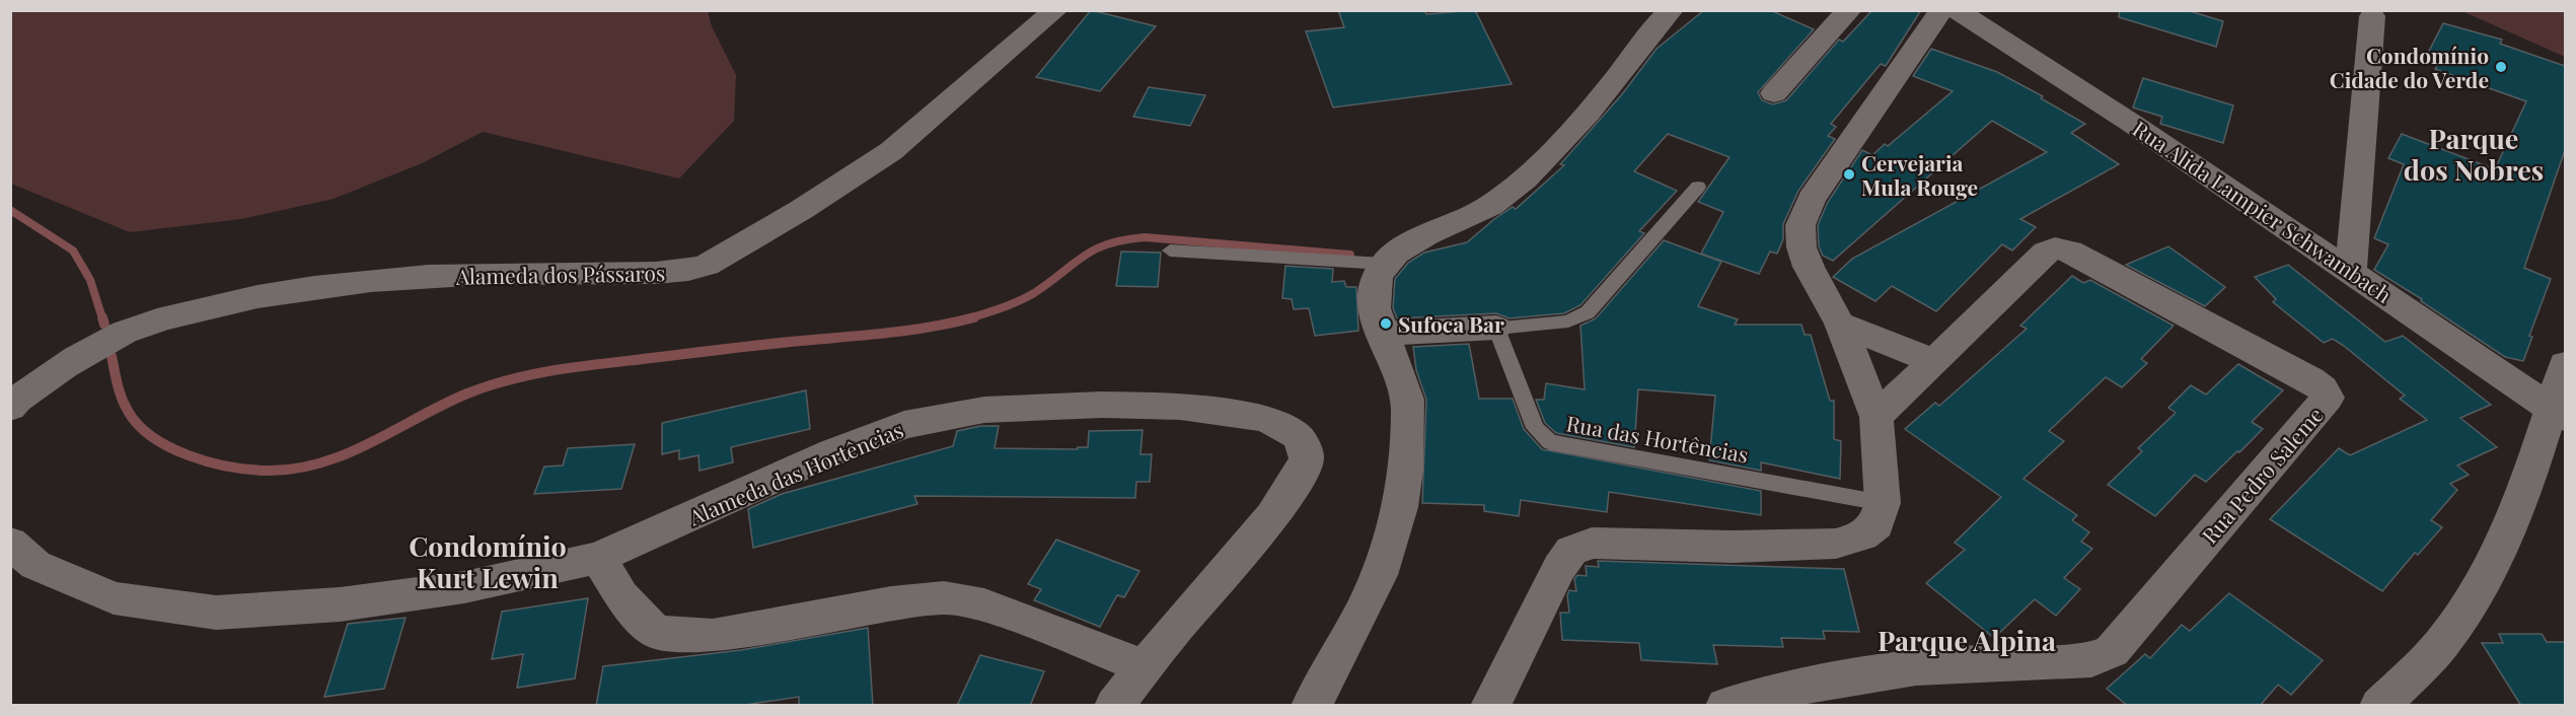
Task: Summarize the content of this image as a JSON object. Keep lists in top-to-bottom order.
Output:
{
  "streets": {
    "street": [
      "Rua Alida Lampier Schwambach",
      "Alameda dos Pássaros",
      "Alameda das Hortências",
      "Rua Pedro Saleme"
    ],
    "lane": ["Rua das Hortências"]
  },
  "districts": ["Parque dos Nobres", "Condomínio Kurt Lewin", "Parque Alpina"],
  "places": ["Condomínio Cidade do Verde", "Cervejaria Mula Rouge", "Sufoca Bar"]
}
